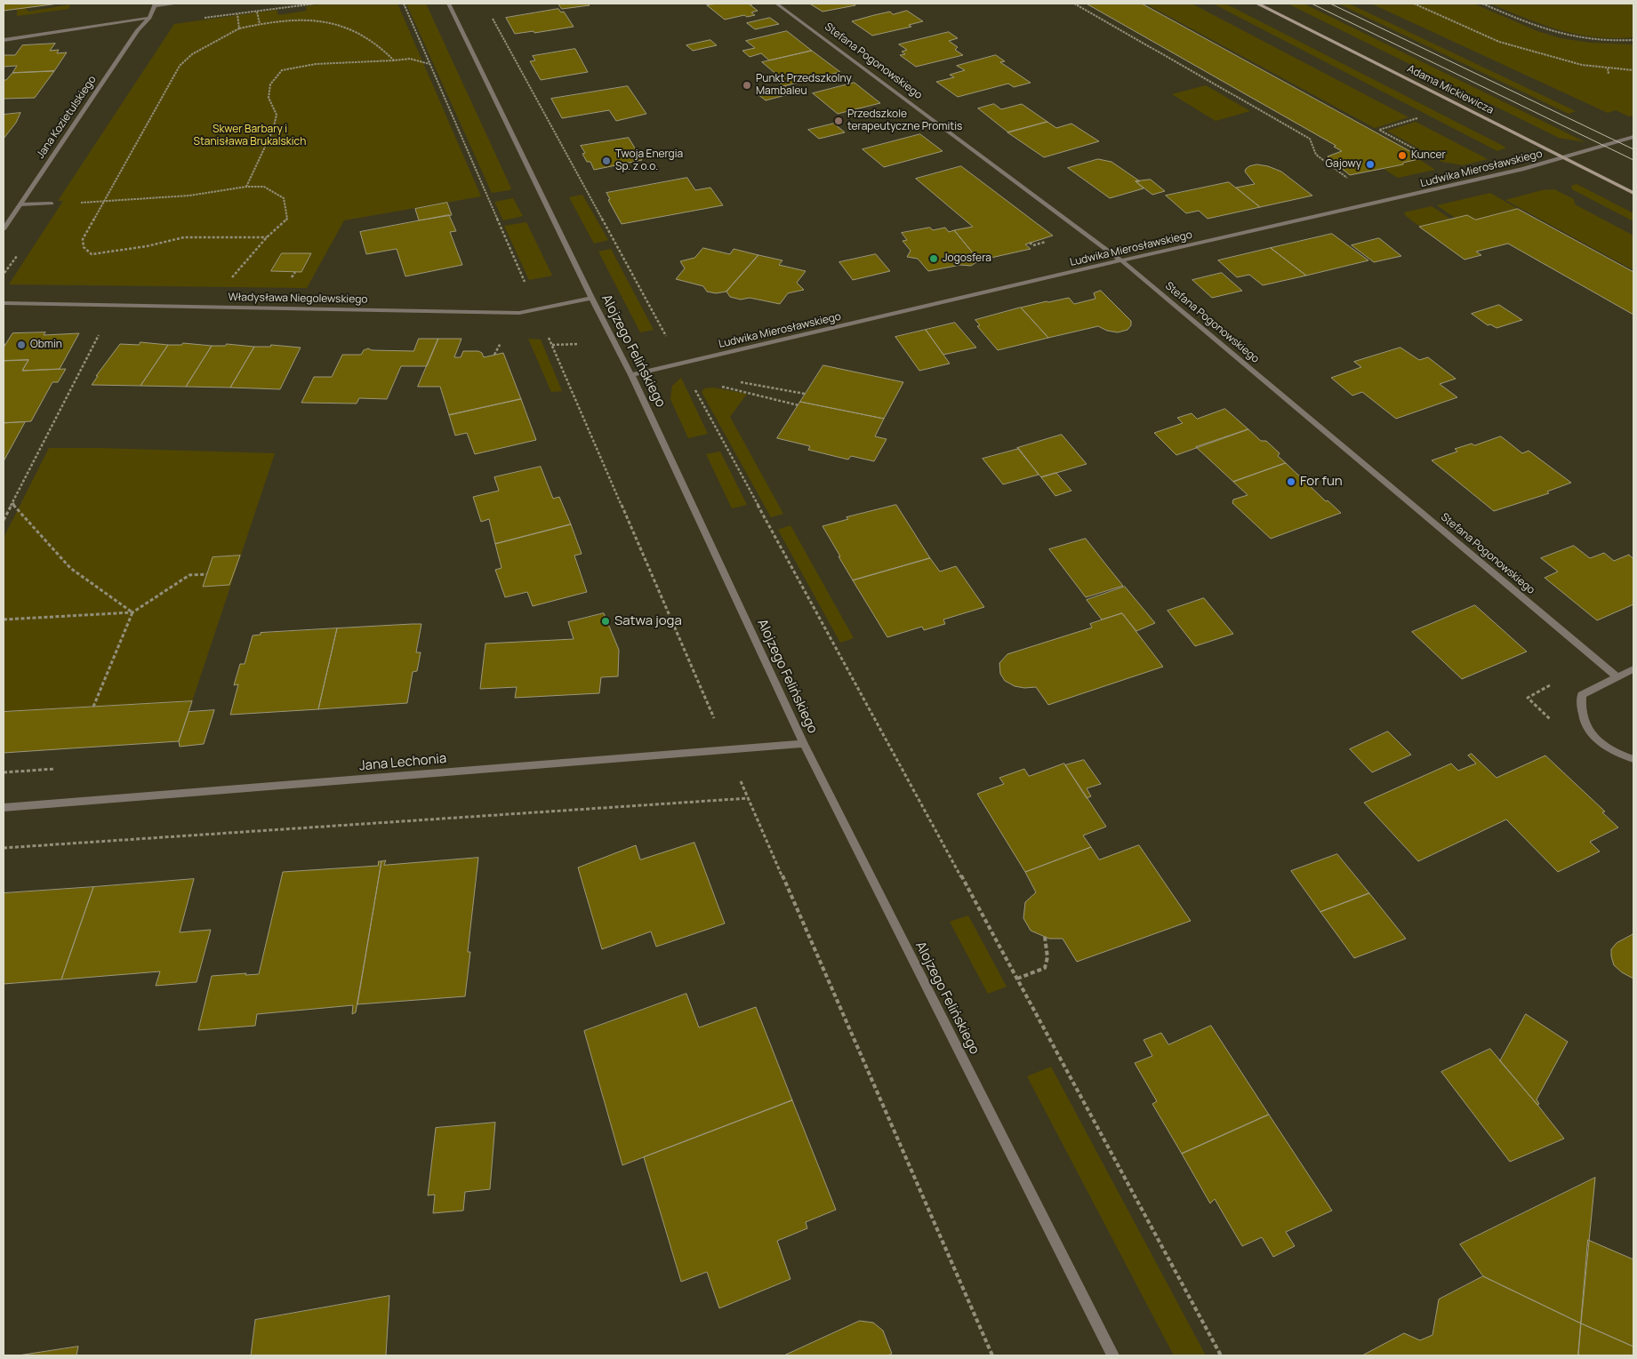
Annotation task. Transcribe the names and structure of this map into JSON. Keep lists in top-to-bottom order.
{
  "streets": {
    "main road": ["Adama Mickiewicza"],
    "street": [
      "Stefana Pogonowskiego",
      "Jana Kozietulskiego",
      "Ludwika Mierosławskiego",
      "Władysława Niegolewskiego",
      "Alojzego Felińskiego",
      "Jana Lechonia"
    ]
  },
  "crossings": [
    ["Stefana Pogonowskiego", "Ludwika Mierosławskiego"],
    ["Adama Mickiewicza", "Ludwika Mierosławskiego"],
    ["Ludwika Mierosławskiego", "Alojzego Felińskiego"],
    ["Władysława Niegolewskiego", "Alojzego Felińskiego"],
    ["Alojzego Felińskiego", "Jana Lechonia"]
  ],
  "parks": ["Skwer Barbary i Stanisława Brukalskich"],
  "places": [
    "Punkt Przedszkolny Mambaleu",
    "Przedszkole terapeutyczne Promitis",
    "Kuncer",
    "Twoja Energia Sp. z o.o.",
    "Gajowy",
    "Jogosfera",
    "Obmin",
    "For fun",
    "Satwa joga"
  ]
}
